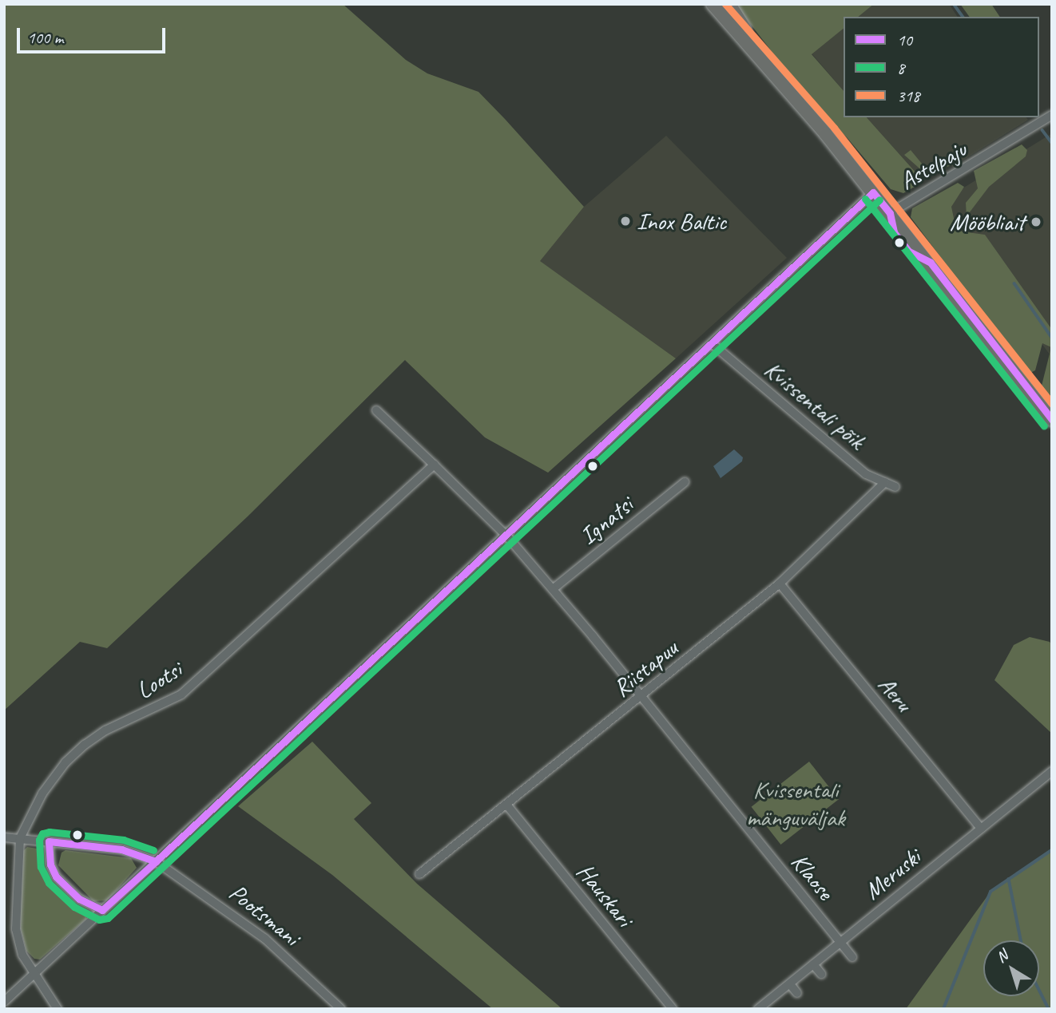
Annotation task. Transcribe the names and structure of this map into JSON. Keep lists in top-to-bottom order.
{
  "streets": {
    "street": [
      "Astelpaju",
      "Kvissentali põik",
      "Ignatsi",
      "Riistapuu",
      "Lootsi",
      "Aeru",
      "Meruski",
      "Klaose",
      "Hauskari",
      "Pootsmani"
    ]
  },
  "crossings": [
    ["Kvissentali põik", "Riistapuu"],
    ["Ignatsi", "Klaose"],
    ["Riistapuu", "Aeru"],
    ["Riistapuu", "Klaose"],
    ["Riistapuu", "Hauskari"],
    ["Lootsi", "Pootsmani"],
    ["Aeru", "Meruski"],
    ["Meruski", "Klaose"]
  ],
  "parks": ["Kvissentali mänguväljak"],
  "places": ["Inox Baltic", "Mööbliait"],
  "lines": ["transit line 318", "transit line 10", "transit line 8"],
  "legend": ["10", "8", "318"],
  "scale_bar": "100 m",
  "north": "top left"
}
